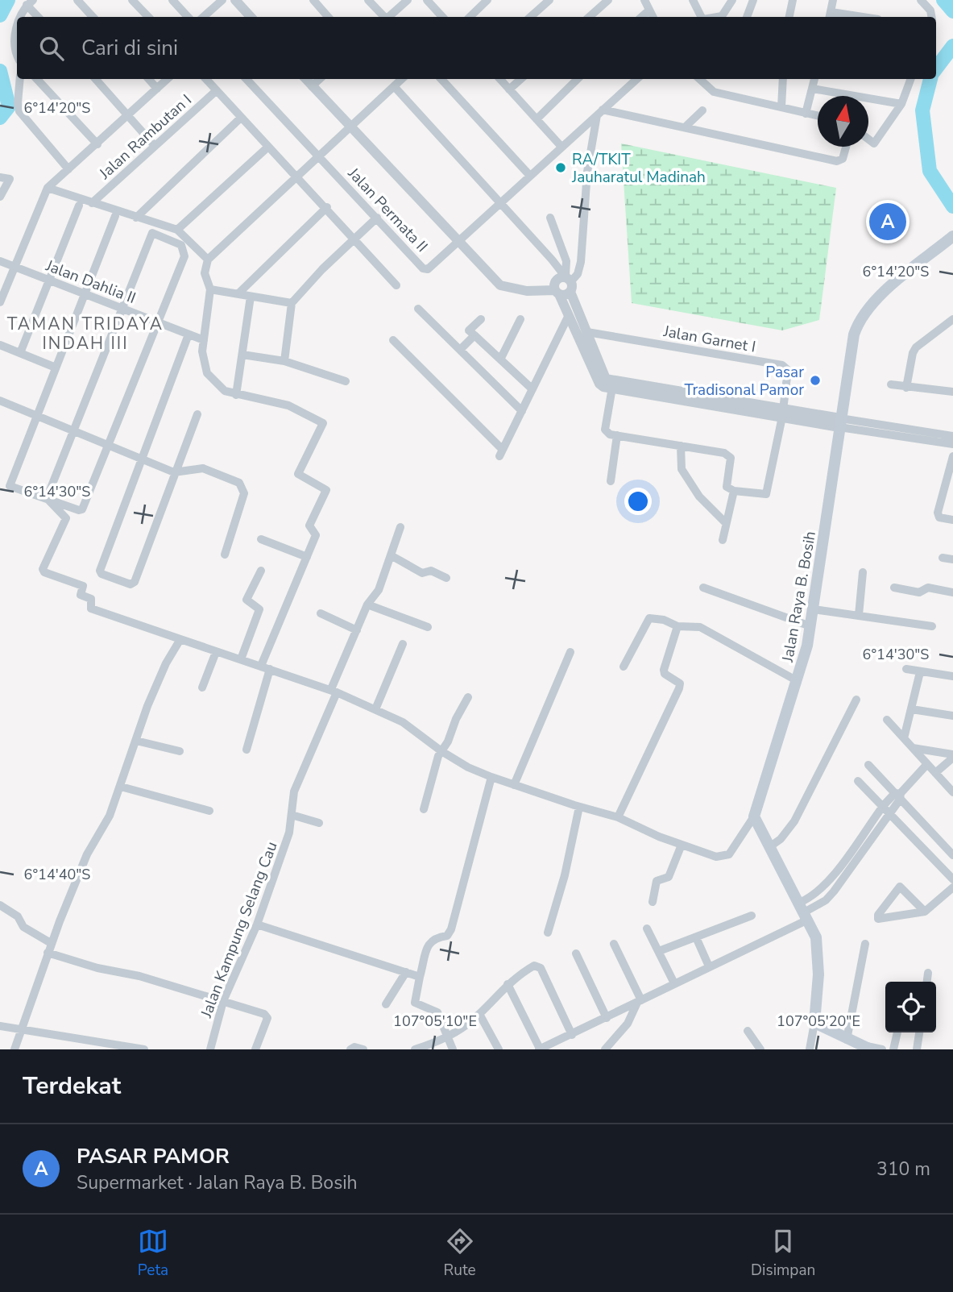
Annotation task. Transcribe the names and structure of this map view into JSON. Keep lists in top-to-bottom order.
{
  "streets": {
    "main road": ["Jalan Raya B. Bosih"],
    "street": [
      "Jalan Rambutan I",
      "Jalan Permata II",
      "Jalan Dahlia II",
      "Jalan Garnet I",
      "Jalan Kampung Selang Cau"
    ]
  },
  "districts": ["TAMAN TRIDAYA INDAH III"],
  "places": ["RA/TKIT Jauharatul Madinah", "Pasar Tradisonal Pamor"],
  "north": "top",
  "page": {
    "search": "Cari di sini",
    "pins": "A",
    "heading": "Terdekat",
    "list": [
      {
        "mark": "A",
        "name": "PASAR PAMOR",
        "note": "Supermarket · Jalan Raya B. Bosih",
        "value": "310 m"
      }
    ],
    "nav": ["Peta", "Rute", "Disimpan"]
  },
  "coordinates": [
    "6°14'20\"S",
    "6°14'30\"S",
    "6°14'40\"S",
    "107°05'10\"E",
    "107°05'20\"E"
  ]
}
